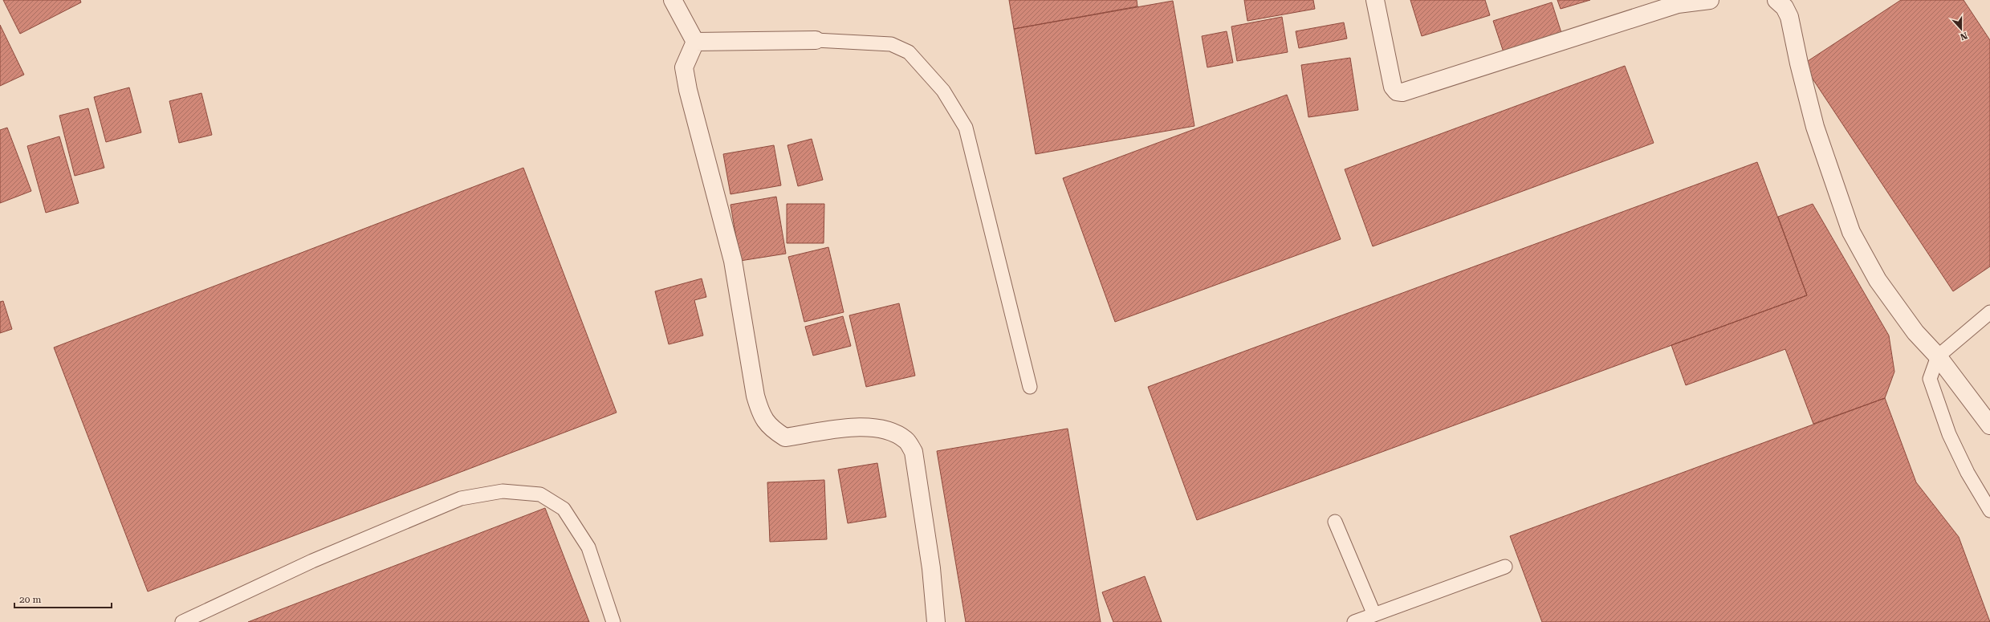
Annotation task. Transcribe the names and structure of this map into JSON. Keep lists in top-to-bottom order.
{
  "scale_bar": "20 m",
  "north": "bottom"
}
